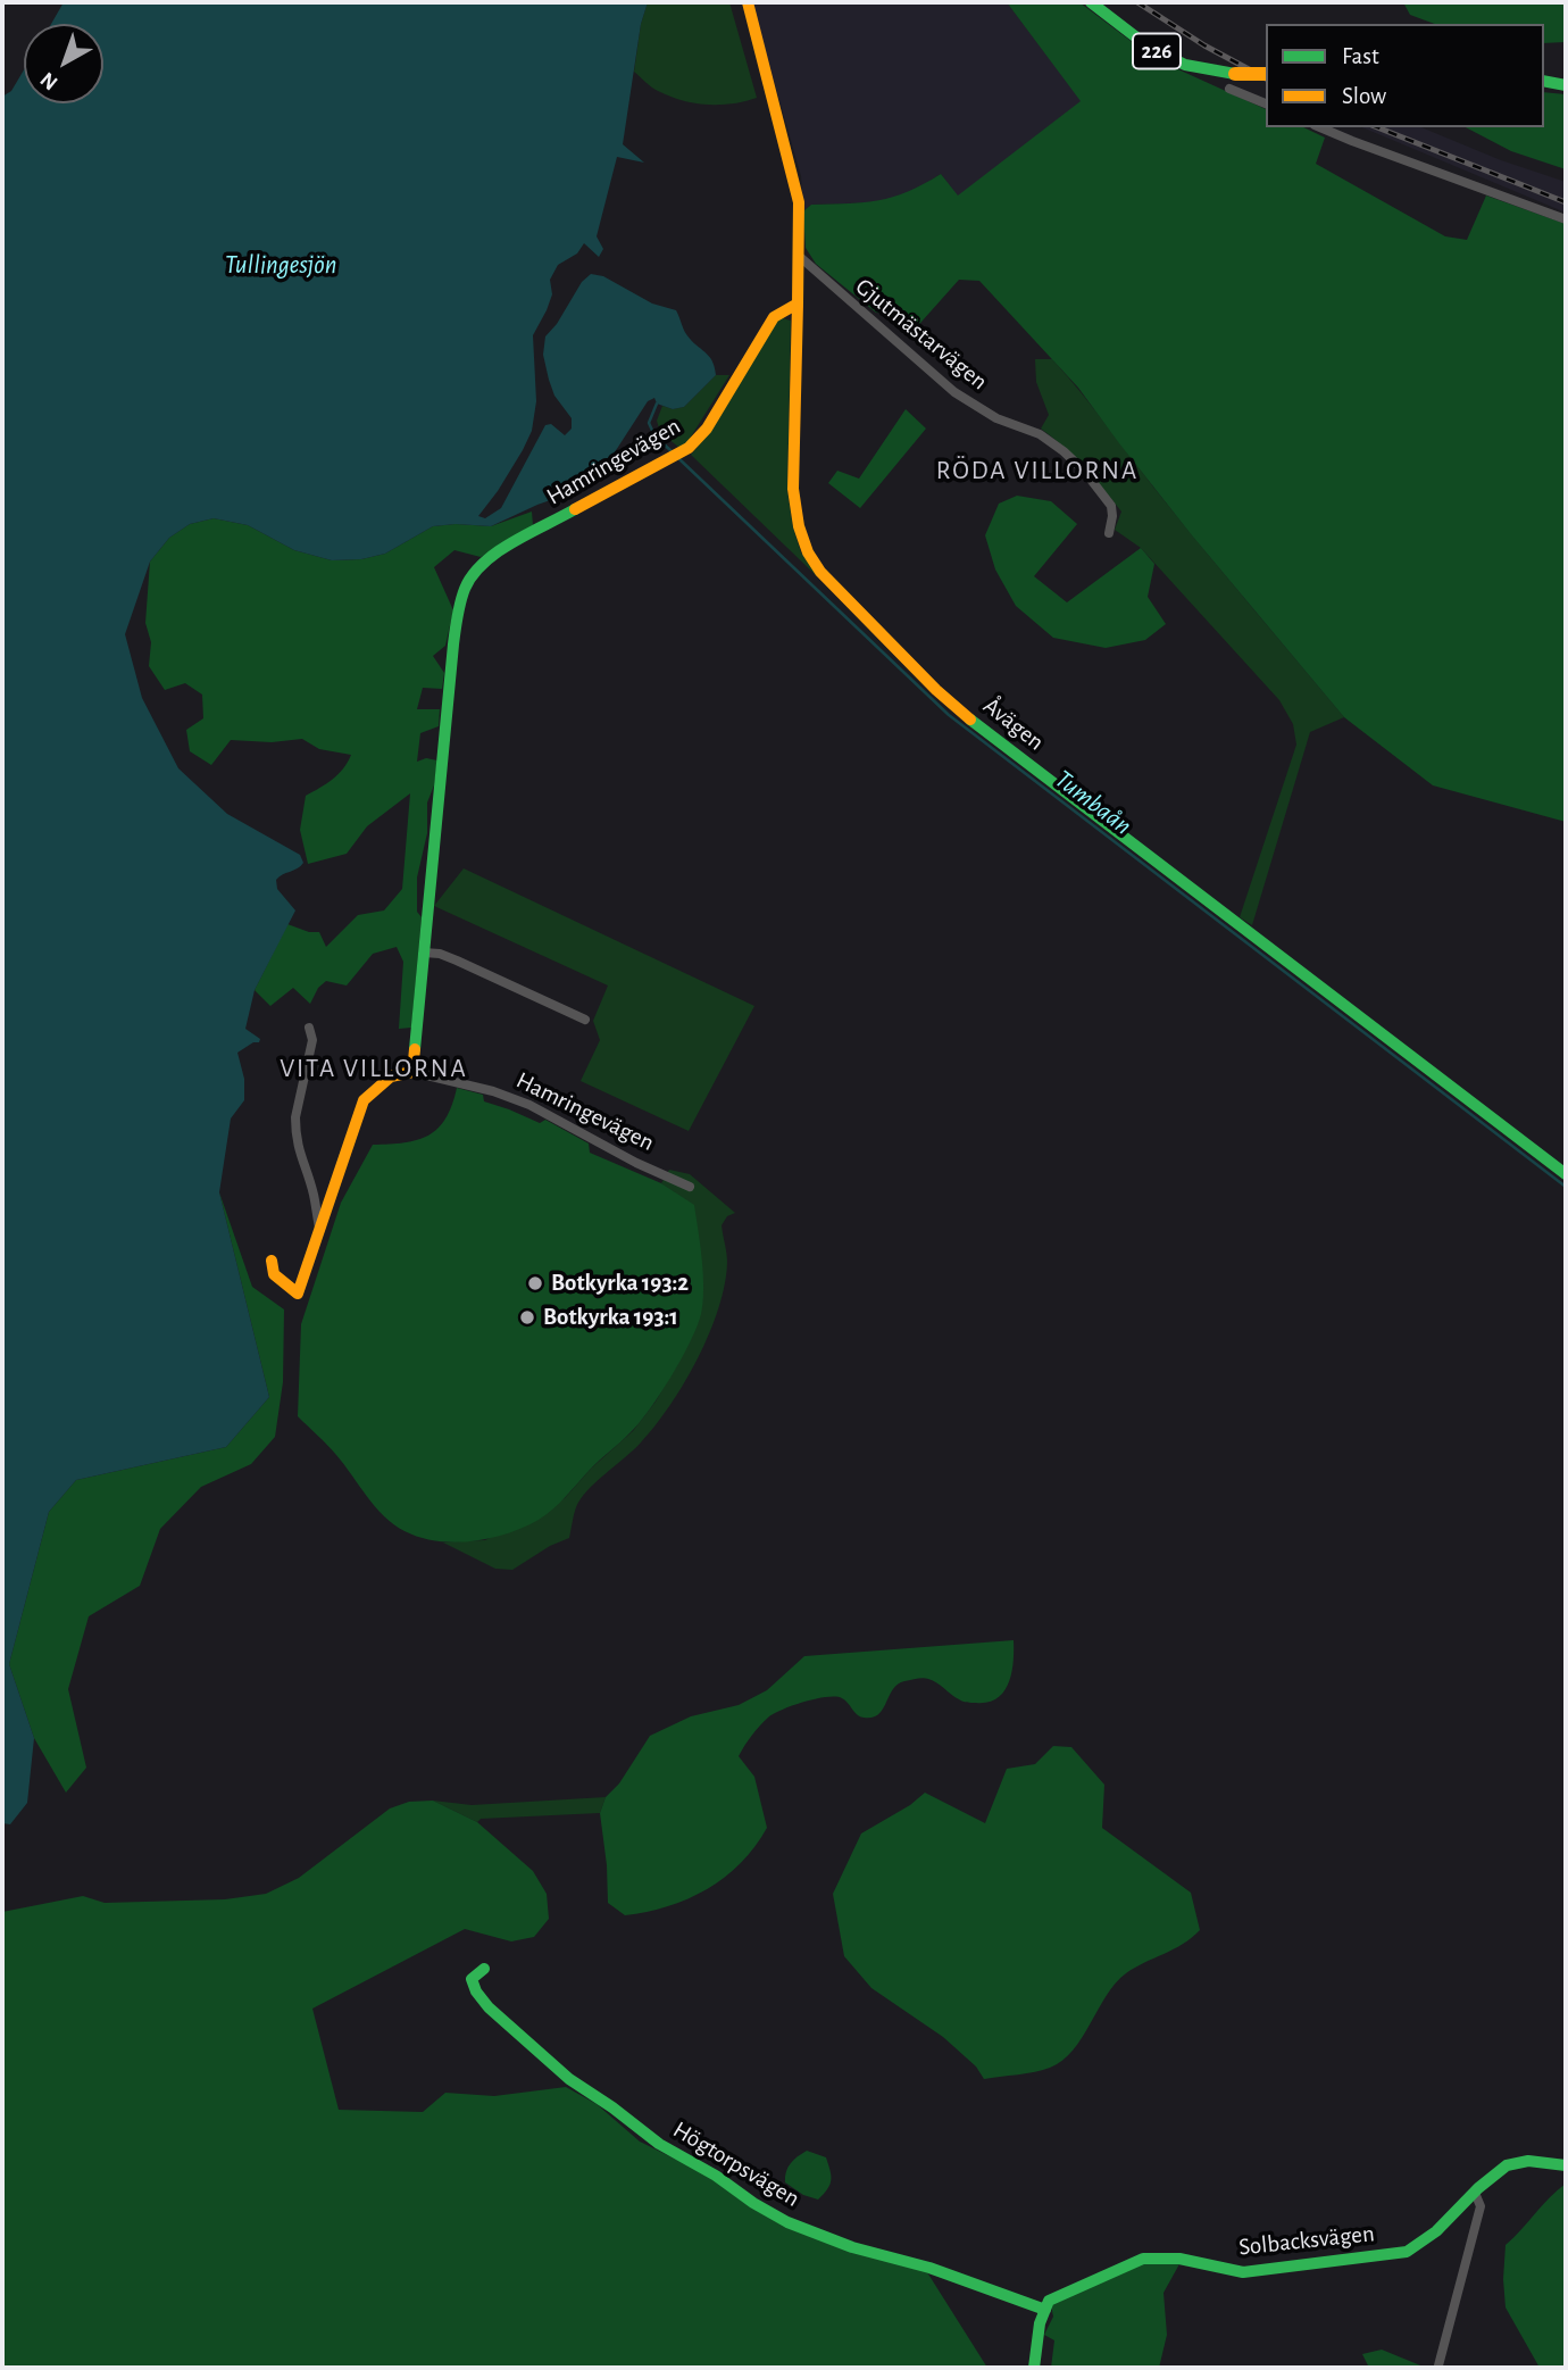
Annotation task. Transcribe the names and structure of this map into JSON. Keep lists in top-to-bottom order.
{
  "streets": {
    "street": [
      "226",
      "Gjutmästarvägen",
      "Hamringevägen",
      "Åvägen",
      "Högtorpsvägen",
      "Solbacksvägen"
    ]
  },
  "crossings": [
    ["Hamringevägen", "Åvägen"],
    ["Högtorpsvägen", "Solbacksvägen"]
  ],
  "districts": ["RÖDA VILLORNA", "VITA VILLORNA"],
  "water": ["Tullingesjön", "Tumbaån"],
  "places": ["Botkyrka 193:2", "Botkyrka 193:1"],
  "legend": ["Fast", "Slow"],
  "north": "bottom left"
}
